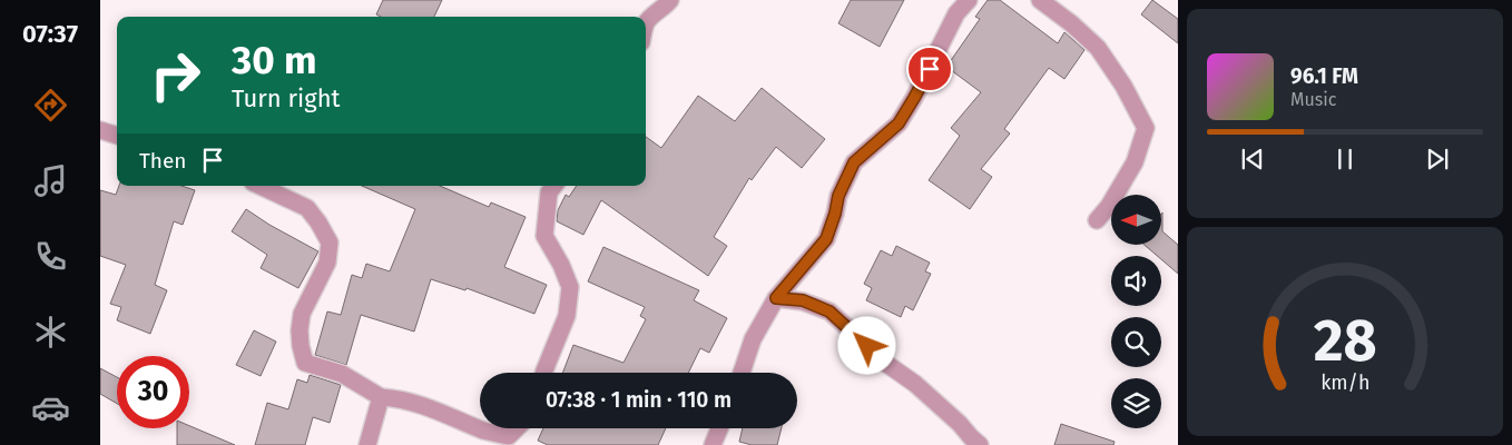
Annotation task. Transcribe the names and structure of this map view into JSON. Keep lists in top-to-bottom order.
{
  "north": "left",
  "page": {
    "tabs": "07:37",
    "turn": ["30 m", "Turn right"],
    "song": ["96.1 FM", "Music"],
    "then": "Then",
    "limit": "30",
    "trip": "07:38 · 1 min · 110 m",
    "gauge": ["28", "km/h"]
  }
}
